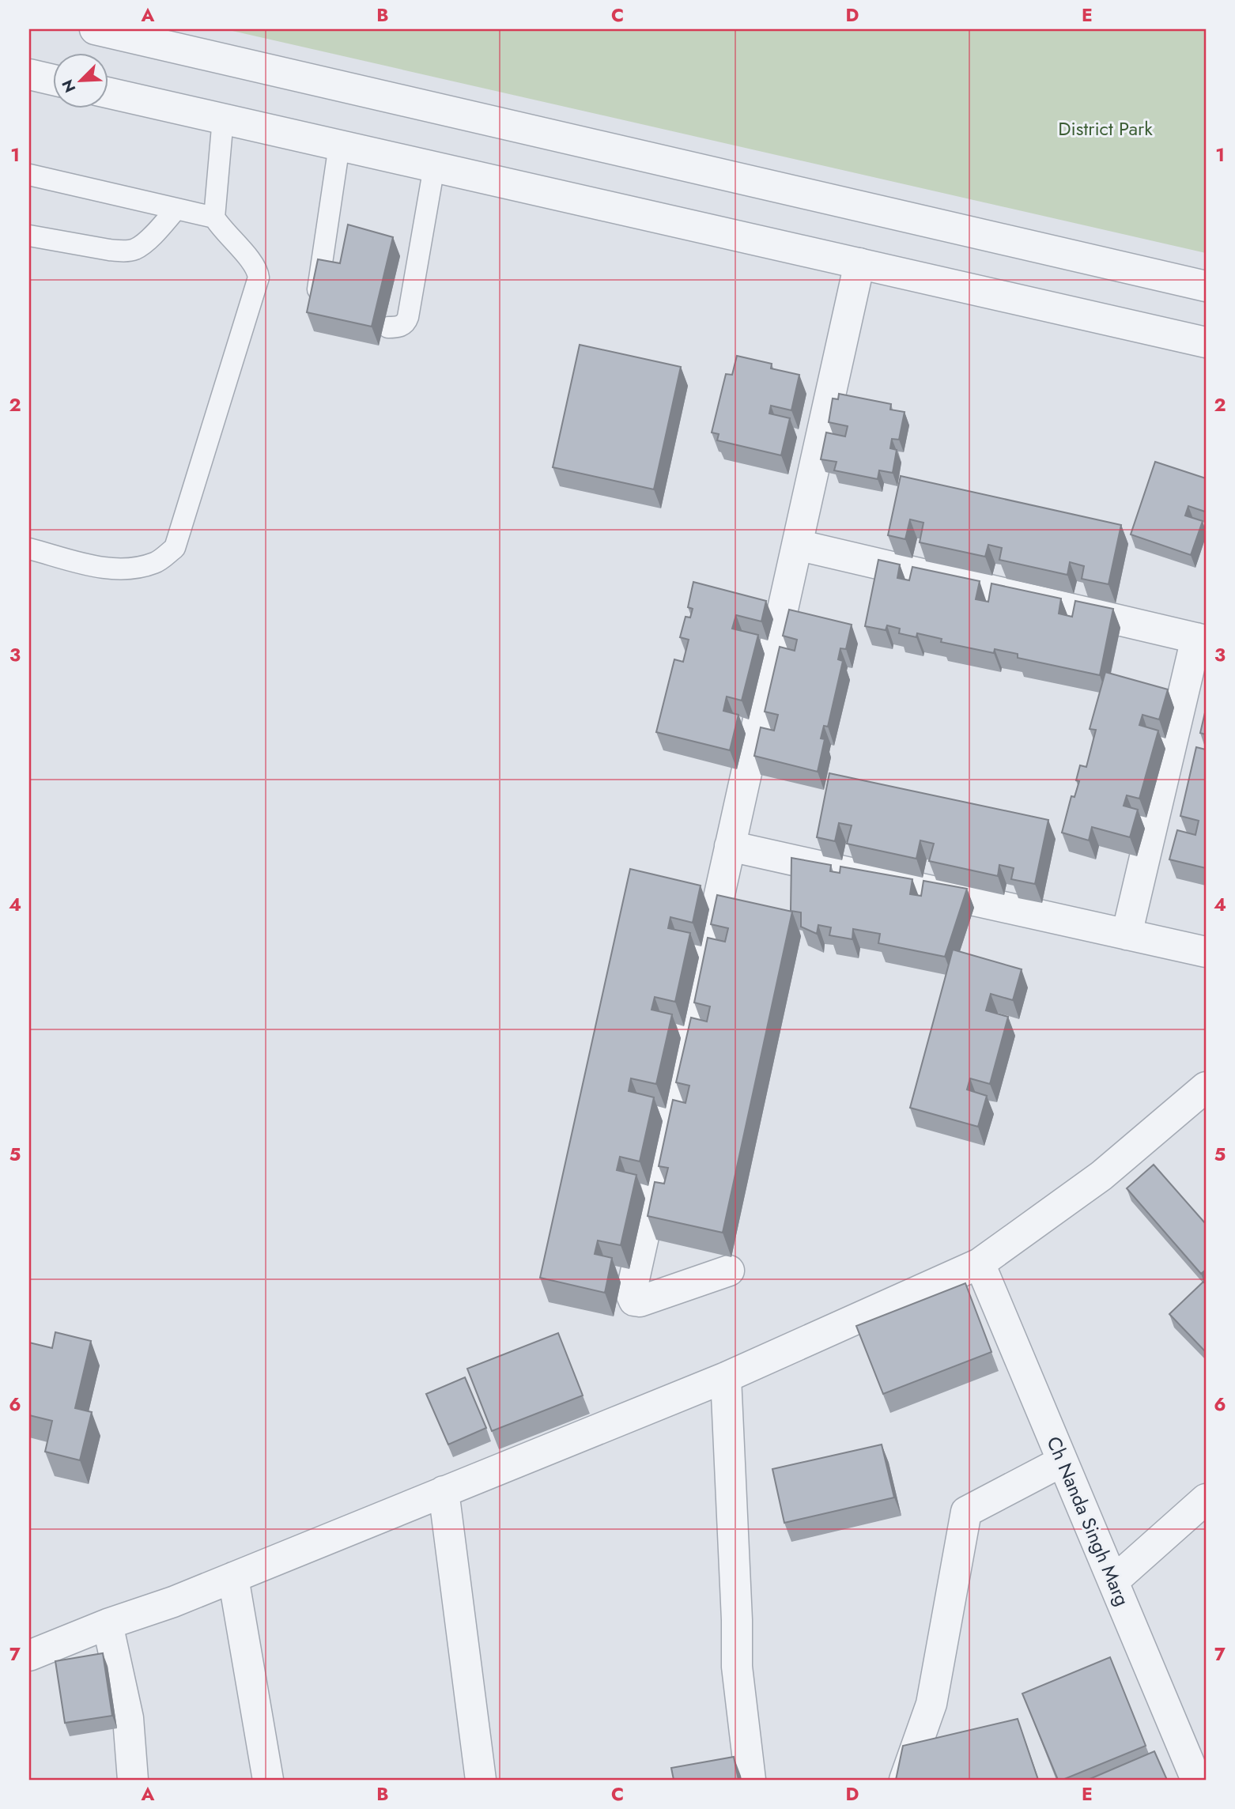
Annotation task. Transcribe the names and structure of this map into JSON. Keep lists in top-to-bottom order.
{
  "streets": {
    "street": ["Ch Nanda Singh Marg"]
  },
  "parks": ["District Park"],
  "north": "bottom left",
  "grid": {
    "columns": [
      "A",
      "B",
      "C",
      "D",
      "E"
    ],
    "rows": [
      "1",
      "2",
      "3",
      "4",
      "5",
      "6",
      "7"
    ]
  }
}
